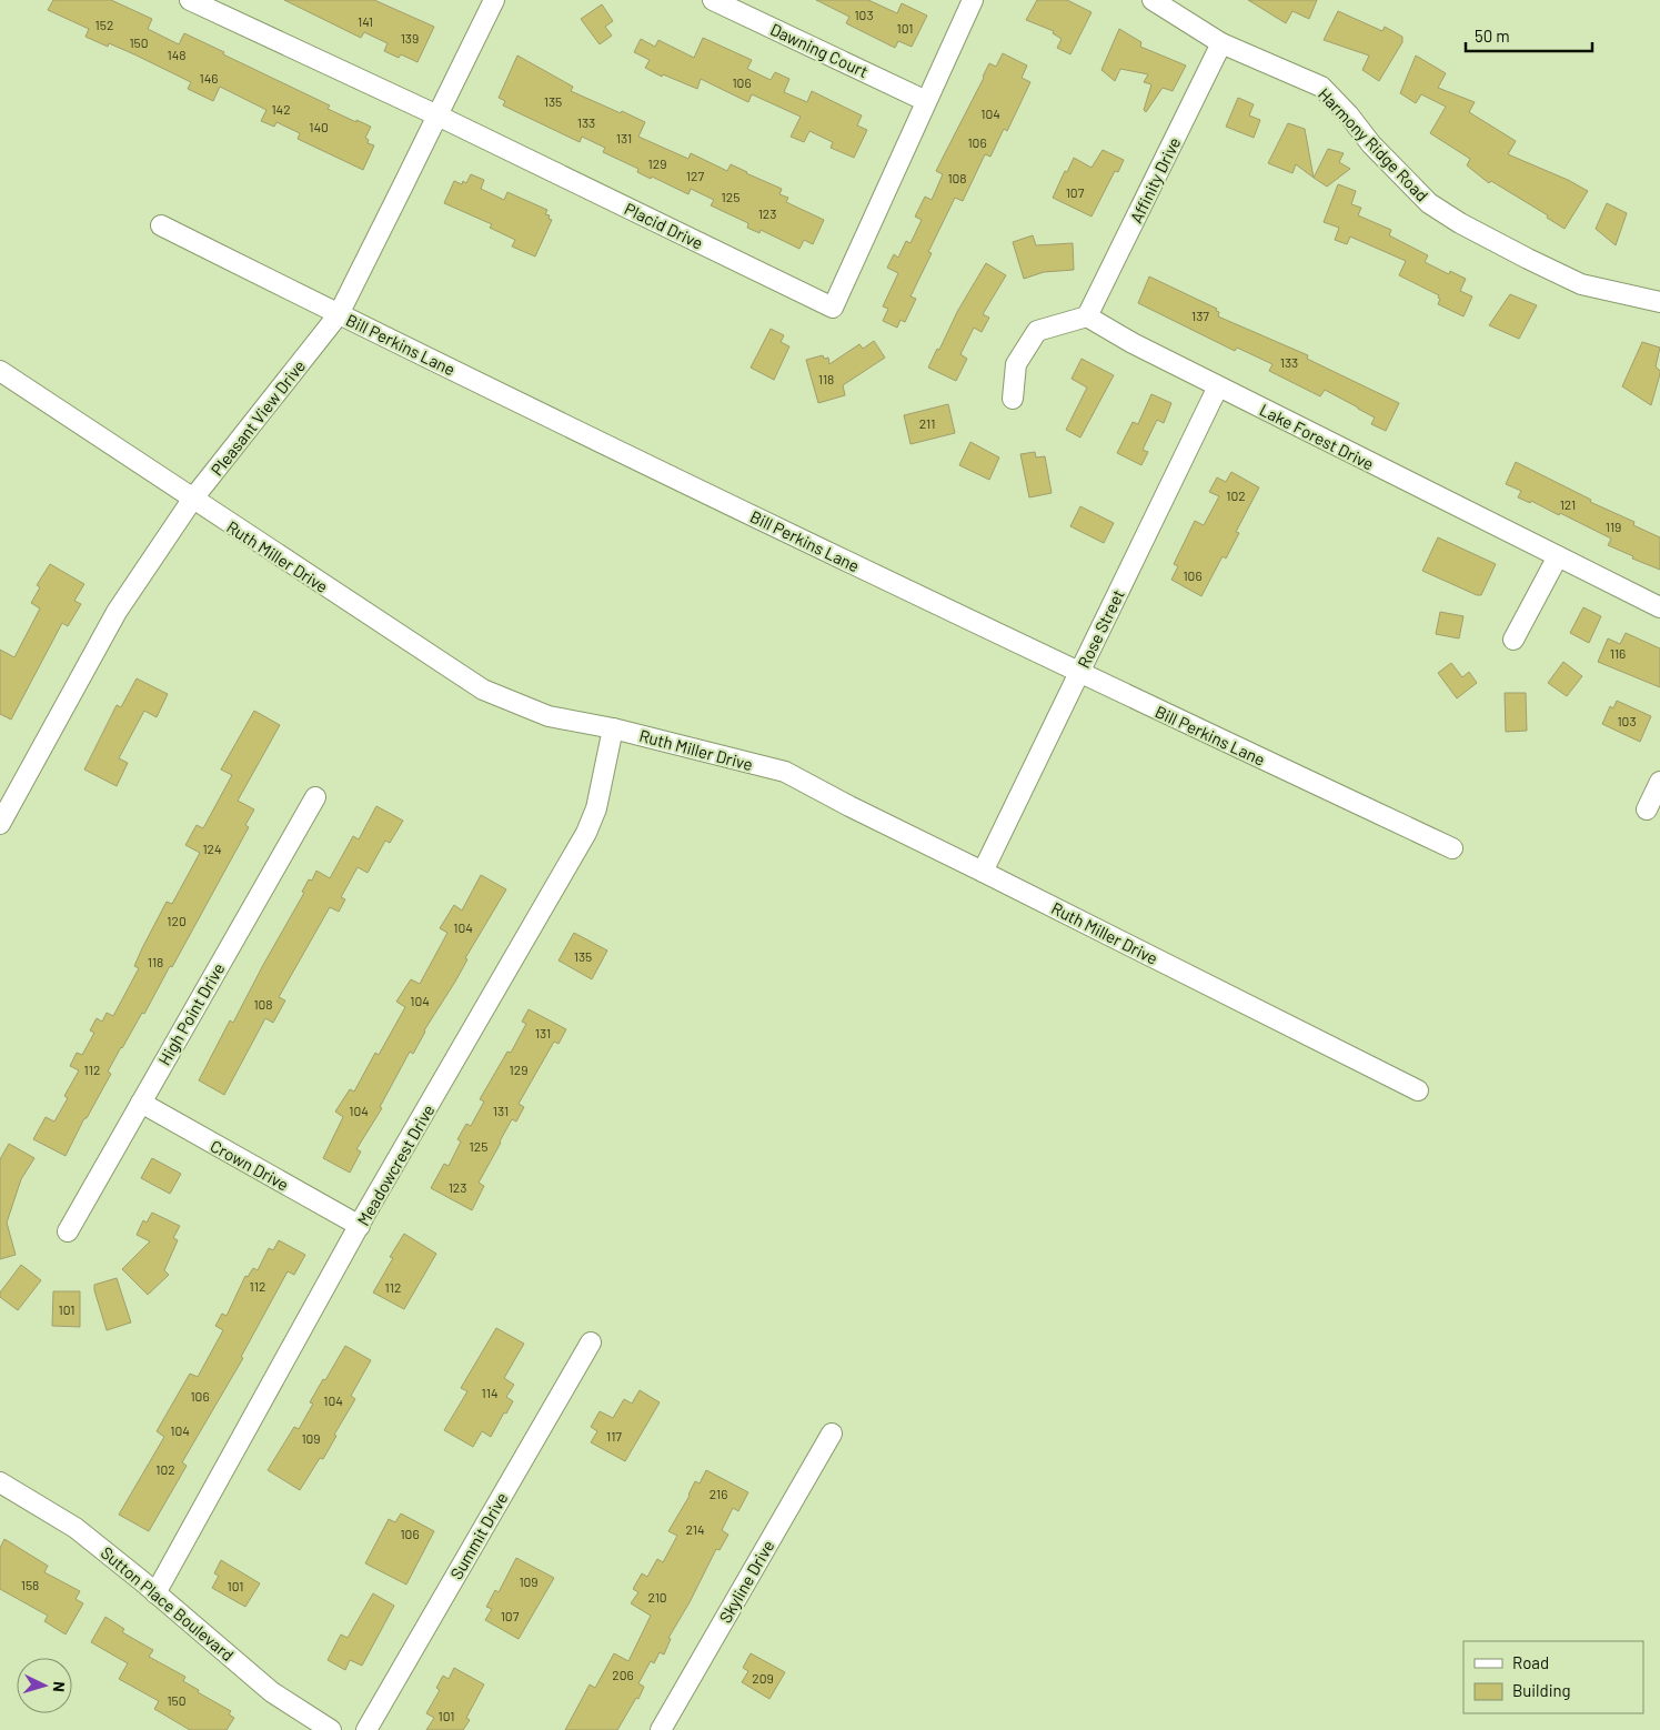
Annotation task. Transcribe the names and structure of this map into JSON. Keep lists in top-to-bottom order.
{
  "streets": {
    "street": [
      "Dawning Court",
      "Harmony Ridge Road",
      "Affinity Drive",
      "Placid Drive",
      "Bill Perkins Lane",
      "Pleasant View Drive",
      "Lake Forest Drive",
      "Ruth Miller Drive",
      "Rose Street",
      "High Point Drive",
      "Crown Drive",
      "Meadowcrest Drive",
      "Summit Drive",
      "Skyline Drive",
      "Sutton Place Boulevard"
    ]
  },
  "crossings": [
    ["Dawning Court", "Placid Drive"],
    ["Harmony Ridge Road", "Affinity Drive"],
    ["Affinity Drive", "Lake Forest Drive"],
    ["Placid Drive", "Pleasant View Drive"],
    ["Bill Perkins Lane", "Pleasant View Drive"],
    ["Bill Perkins Lane", "Rose Street"],
    ["Pleasant View Drive", "Ruth Miller Drive"],
    ["Lake Forest Drive", "Rose Street"],
    ["Ruth Miller Drive", "Rose Street"],
    ["Ruth Miller Drive", "Meadowcrest Drive"],
    ["High Point Drive", "Crown Drive"],
    ["Crown Drive", "Meadowcrest Drive"],
    ["Meadowcrest Drive", "Sutton Place Boulevard"]
  ],
  "house_numbers": [
    "103",
    "141",
    "152",
    "101",
    "139",
    "150",
    "148",
    "146",
    "106",
    "135",
    "142",
    "104",
    "133",
    "140",
    "131",
    "106",
    "129",
    "127",
    "108",
    "107",
    "125",
    "123",
    "137",
    "133",
    "118",
    "211",
    "102",
    "121",
    "119",
    "106",
    "116",
    "103",
    "124",
    "120",
    "104",
    "135",
    "118",
    "104",
    "108",
    "131",
    "112",
    "129",
    "104",
    "131",
    "125",
    "123",
    "112",
    "112",
    "101",
    "114",
    "106",
    "104",
    "104",
    "117",
    "109",
    "102",
    "216",
    "214",
    "106",
    "109",
    "158",
    "101",
    "210",
    "107",
    "206",
    "209",
    "150",
    "101"
  ],
  "legend": ["Road", "Building"],
  "scale_bar": "50 m",
  "north": "right"
}
